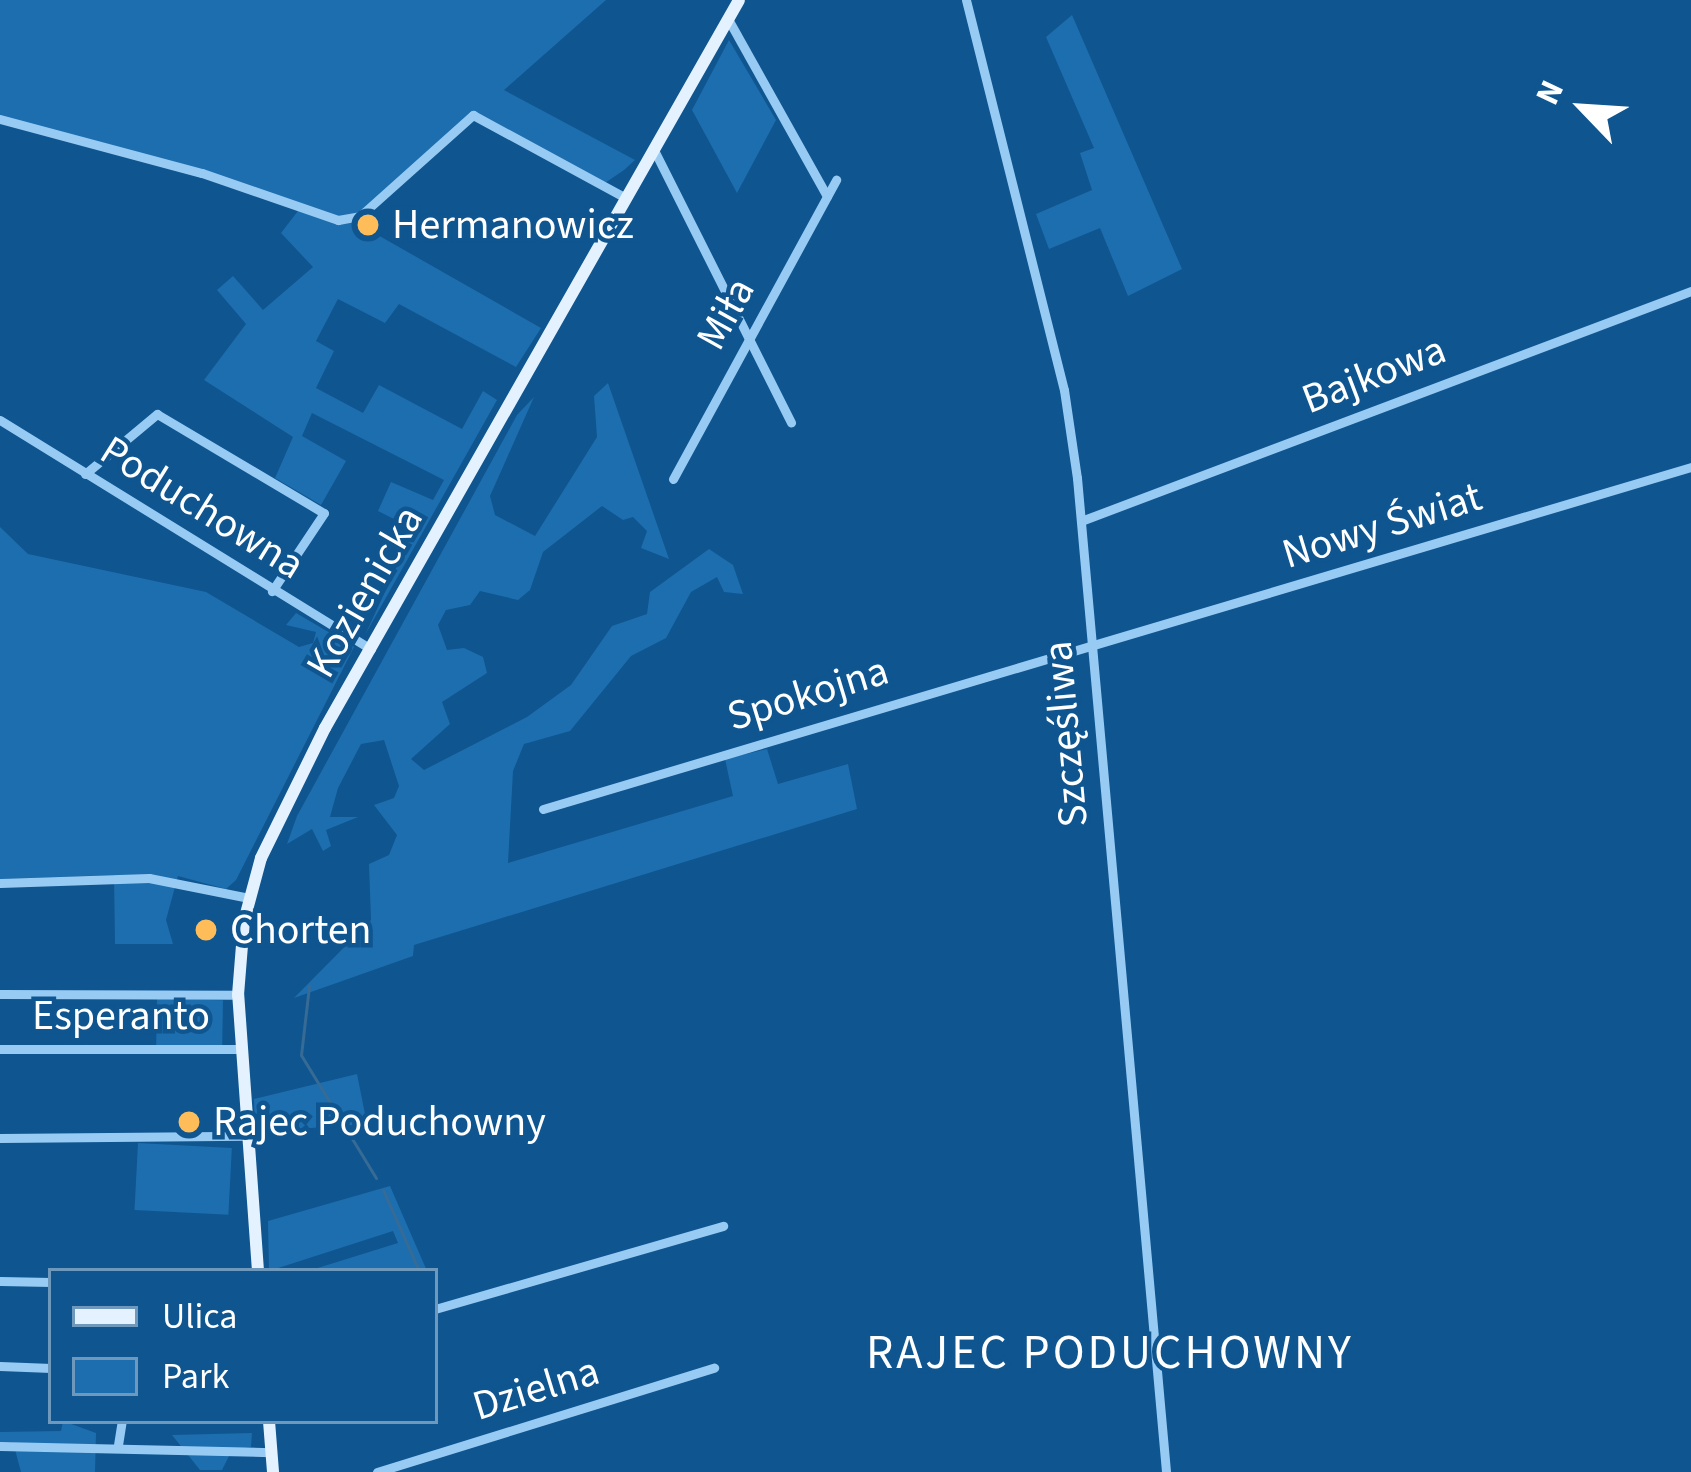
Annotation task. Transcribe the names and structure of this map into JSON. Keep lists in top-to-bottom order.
{
  "streets": {
    "main road": ["Kozienicka"],
    "street": [
      "Miła",
      "Bajkowa",
      "Poduchowna",
      "Nowy Świat",
      "Spokojna",
      "Szczęśliwa",
      "Esperanto",
      "Dzielna"
    ]
  },
  "crossings": [
    ["Bajkowa", "Szczęśliwa"],
    ["Poduchowna", "Kozienicka"],
    ["Nowy Świat", "Spokojna"],
    ["Nowy Świat", "Szczęśliwa"],
    ["Kozienicka", "Esperanto"],
    ["Spokojna", "Szczęśliwa"]
  ],
  "districts": ["RAJEC PODUCHOWNY"],
  "places": ["Hermanowicz", "Chorten", "Rajec Poduchowny"],
  "legend": ["Ulica", "Park"],
  "north": "top left"
}
